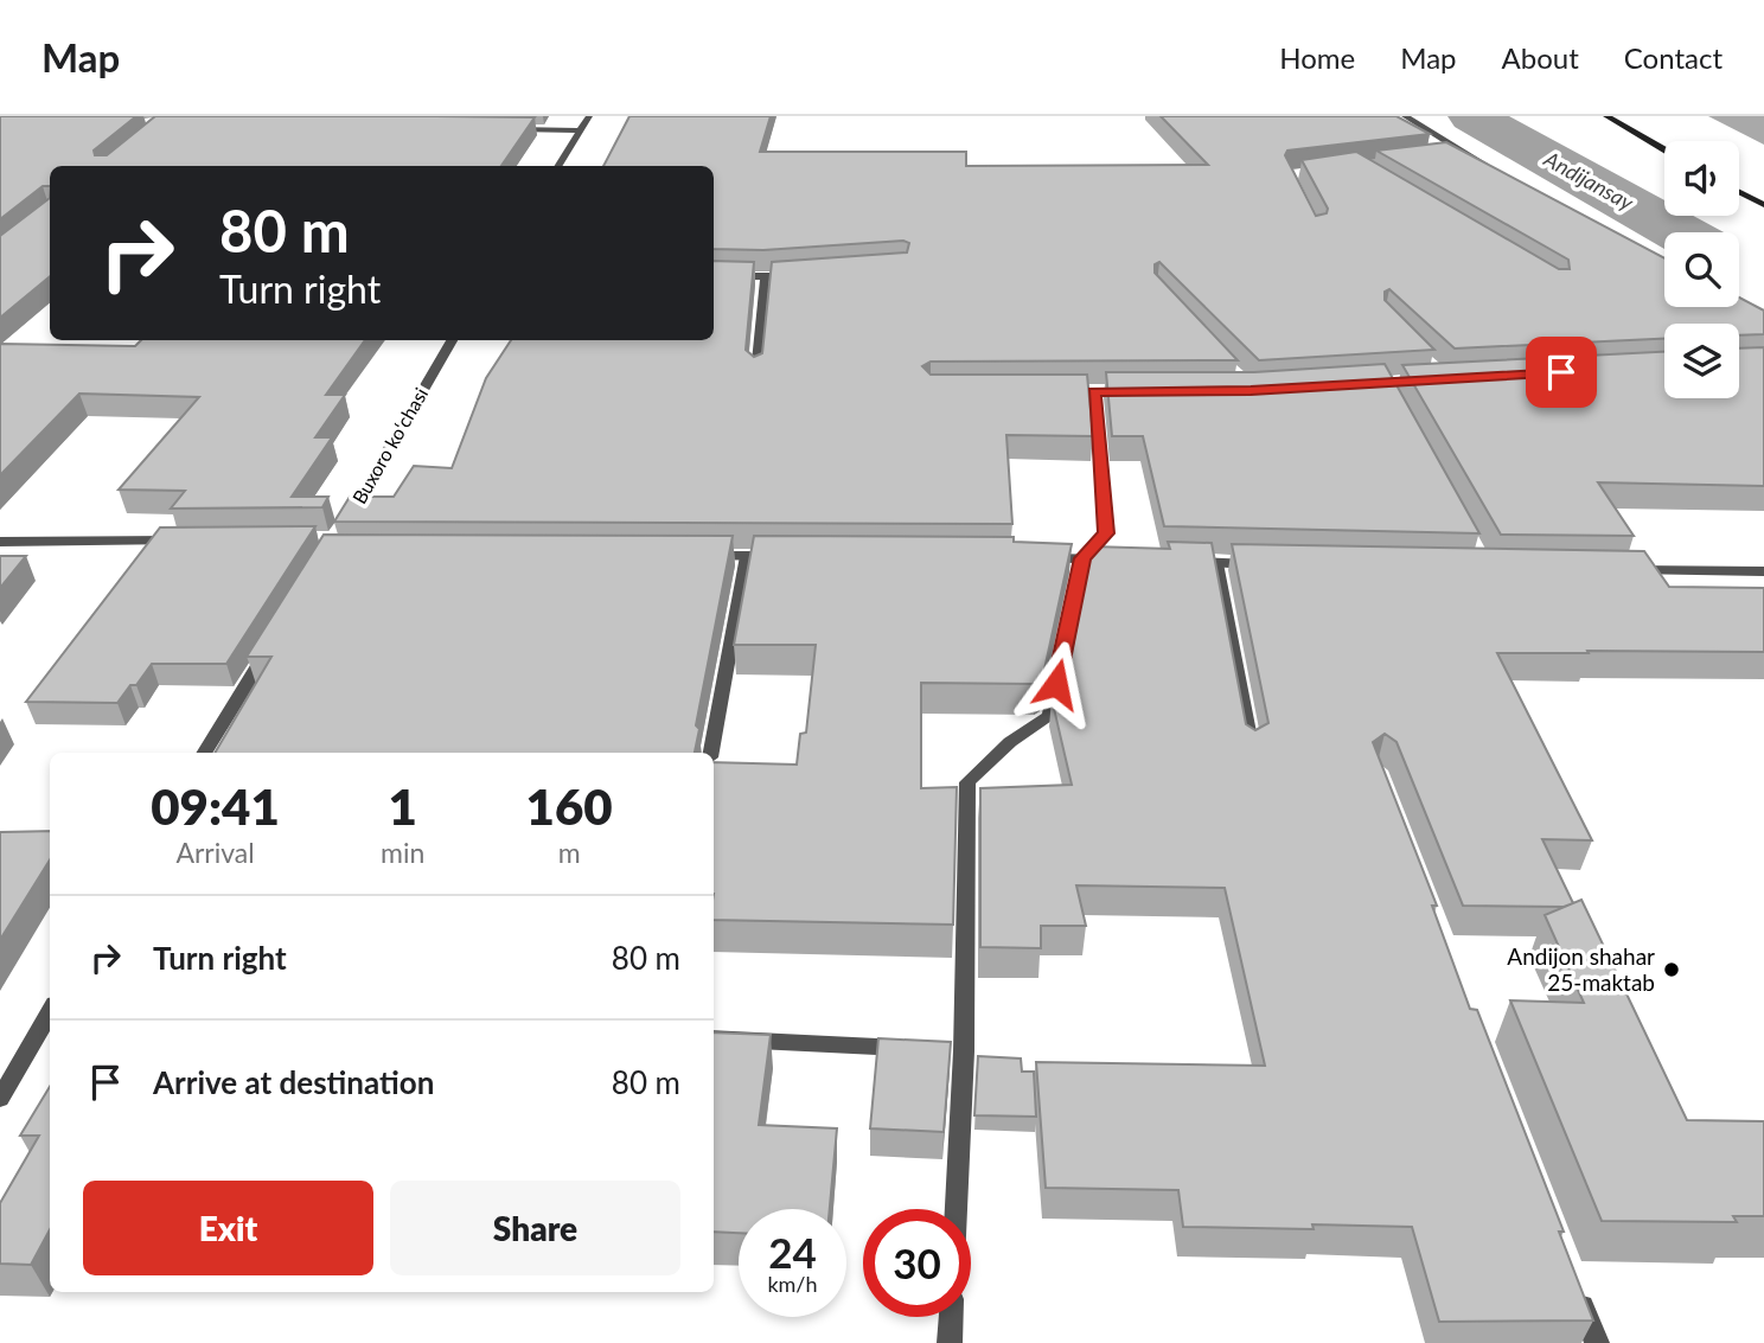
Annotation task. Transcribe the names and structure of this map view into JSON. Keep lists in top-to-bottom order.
{
  "streets": {
    "street": ["Buxoro koʻchasi"]
  },
  "water": ["Andijansay"],
  "places": ["Andijon shahar 25-maktab"],
  "page": {
    "header": "Map",
    "nav": [
      "Home",
      "Map",
      "About",
      "Contact"
    ],
    "turn": ["80 m", "Turn right"],
    "eta": [
      "09:41",
      "Arrival",
      "1",
      "min",
      "160",
      "m"
    ],
    "list": [
      {
        "name": "Turn right",
        "value": "80 m"
      },
      {
        "name": "Arrive at destination",
        "value": "80 m"
      }
    ],
    "buttons": ["Exit", "Share"],
    "speed": "24 km/h",
    "limit": "30"
  }
}
